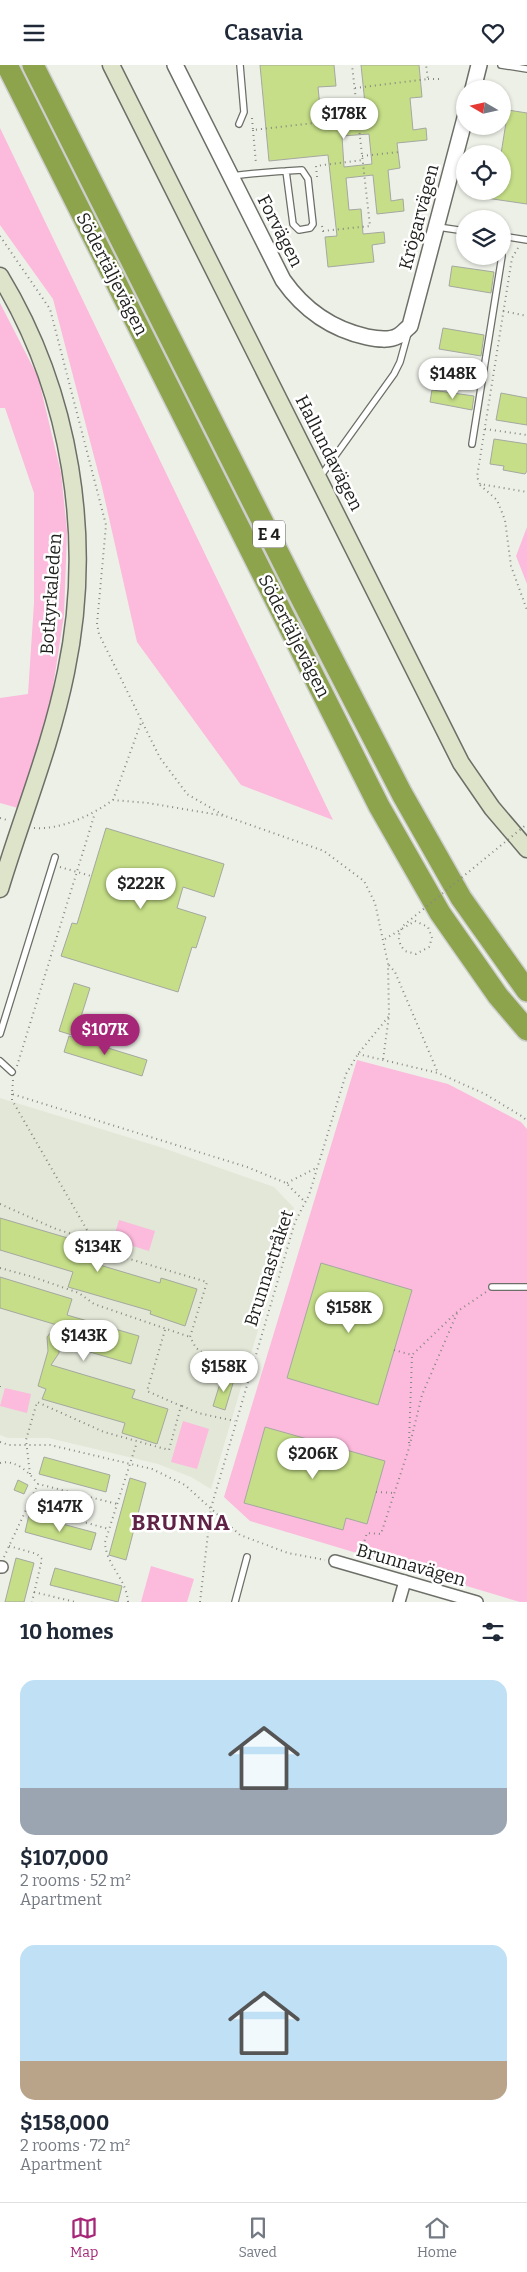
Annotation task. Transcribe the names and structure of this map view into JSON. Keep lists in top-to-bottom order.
{
  "streets": {
    "highway": ["Södertäljevägen", "E 4"],
    "main road": ["Hallundavägen", "Botkyrkaleden"],
    "street": ["Krögarvägen", "Forvägen", "Brunnavägen"],
    "path": ["Brunnastråket"]
  },
  "crossings": [
    ["Krögarvägen", "Forvägen"]
  ],
  "districts": ["BRUNNA"],
  "north": "left",
  "page": {
    "header": "Casavia",
    "price": [
      "$178K",
      "$148K",
      "$222K",
      "$107K",
      "$134K",
      "$158K",
      "$143K",
      "$158K",
      "$206K",
      "$147K"
    ],
    "heading": "10 homes",
    "list": [
      {
        "name": "$107,000",
        "note": "2 rooms · 52 m² · Apartment"
      },
      {
        "name": "$158,000",
        "note": "2 rooms · 72 m² · Apartment"
      }
    ],
    "tabs": ["Map", "Saved", "Home"]
  }
}
